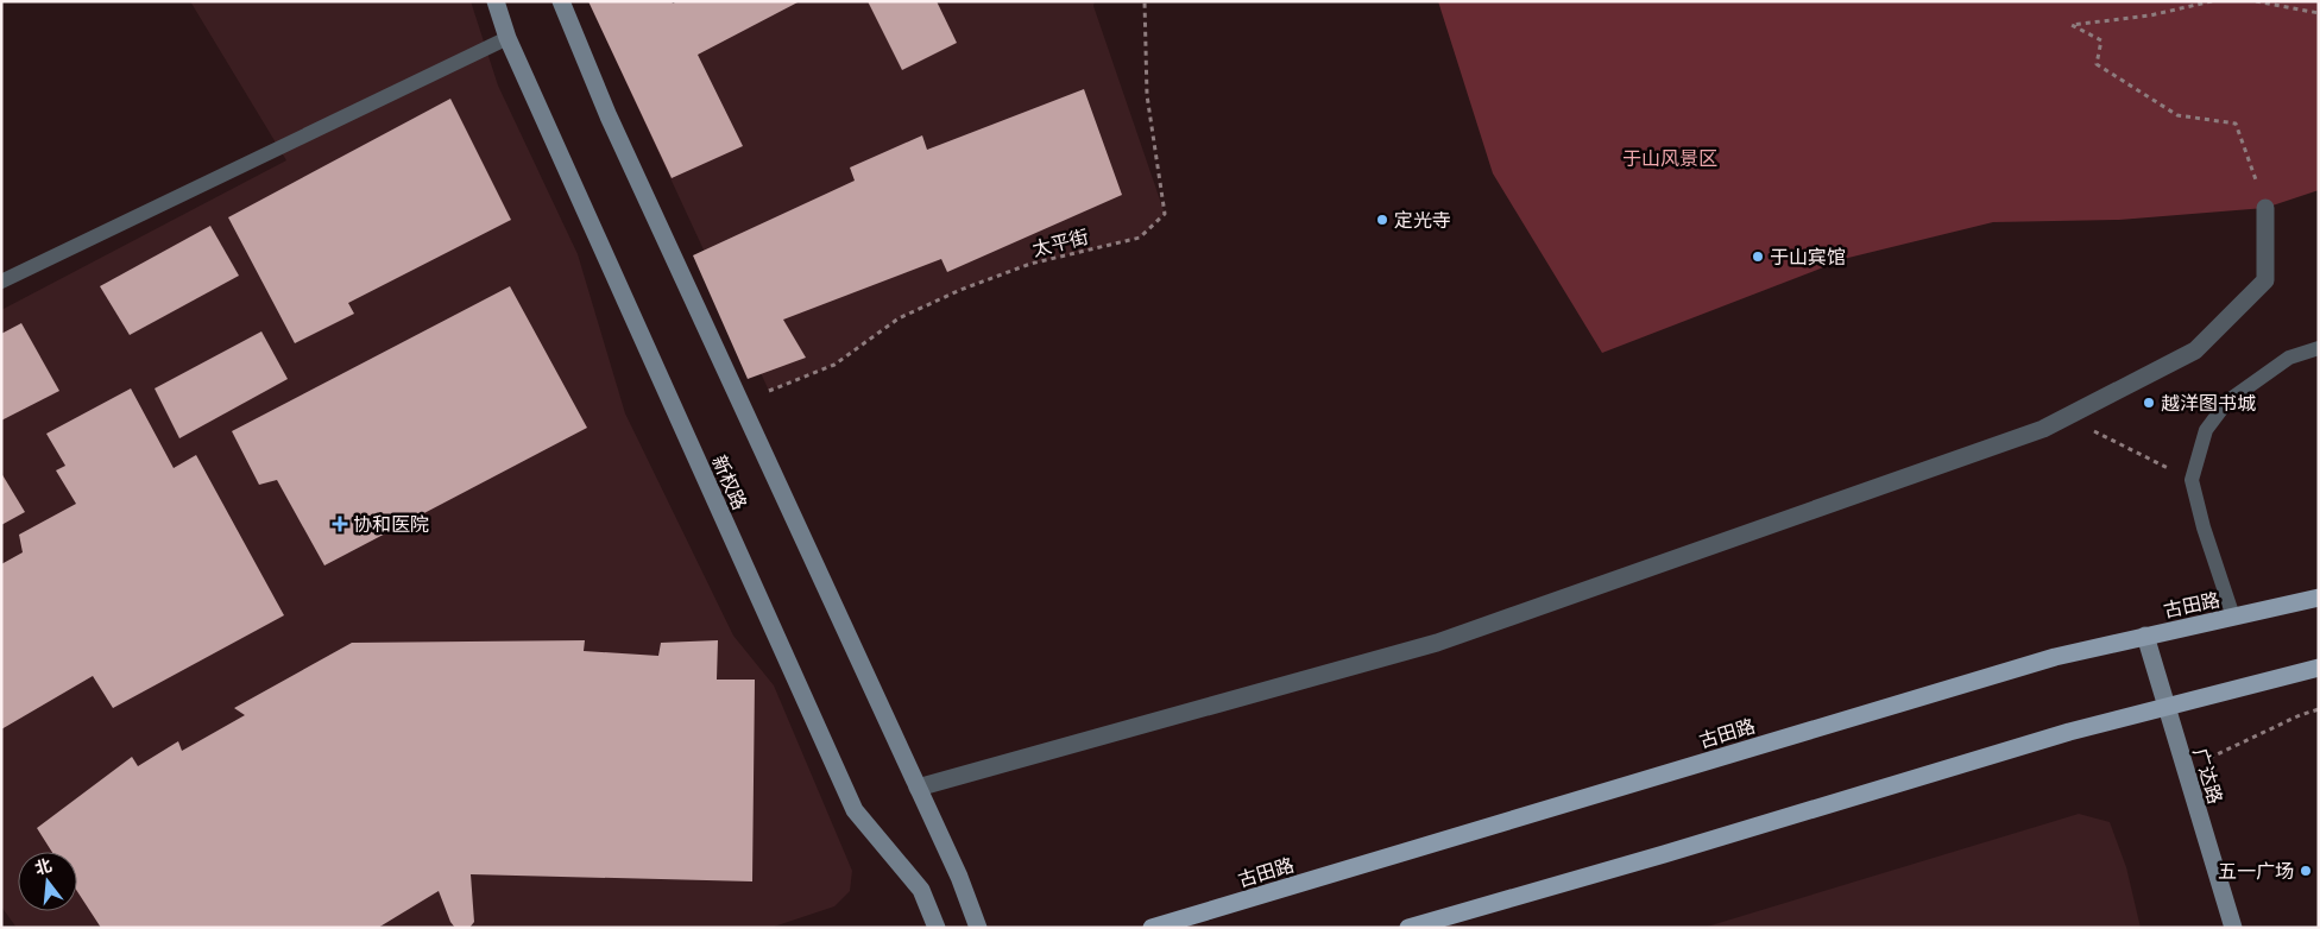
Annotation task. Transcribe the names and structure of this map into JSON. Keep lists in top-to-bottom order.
{
  "streets": {
    "main road": ["古田路"],
    "street": ["新权路", "广达路"],
    "path": ["太平街"]
  },
  "crossings": [
    ["古田路", "广达路"]
  ],
  "parks": ["于山风景区"],
  "places": {
    "other": [
      "定光寺",
      "于山宾馆",
      "越洋图书城",
      "五一广场"
    ],
    "health": ["协和医院"]
  },
  "north": "top"
}
